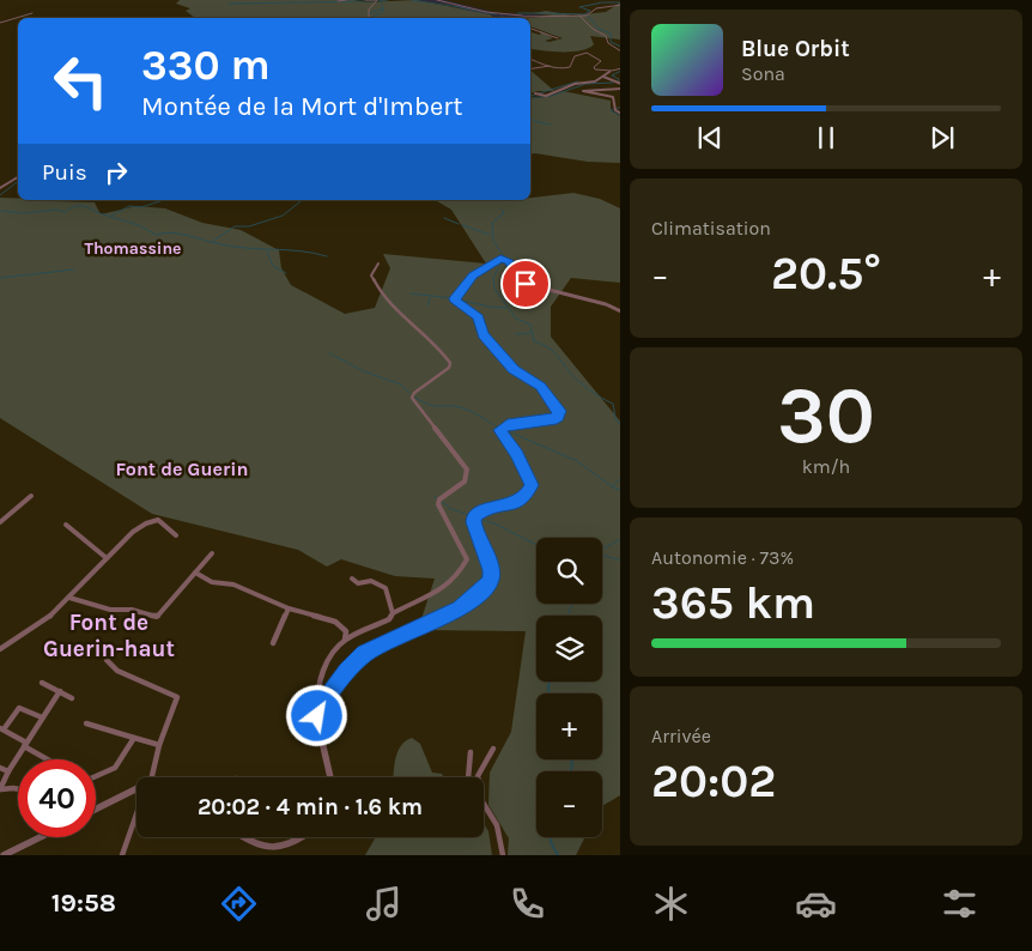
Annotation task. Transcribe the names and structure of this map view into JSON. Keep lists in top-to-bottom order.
{
  "districts": ["Thomassine", "Font de Guerin", "Font de Guerin-haut"],
  "page": {
    "turn": ["330 m", "Montée de la Mort d'Imbert"],
    "song": ["Blue Orbit", "Sona"],
    "then": "Puis",
    "tile": [
      "Climatisation",
      ["30", "km/h"],
      ["Autonomie · 73%", "365 km"],
      ["Arrivée", "20:02"]
    ],
    "heat": ["−", "20.5°", "+"],
    "map_buttons": ["+", "−"],
    "limit": "40",
    "trip": "20:02 · 4 min · 1.6 km",
    "tabs": "19:58"
  }
}
